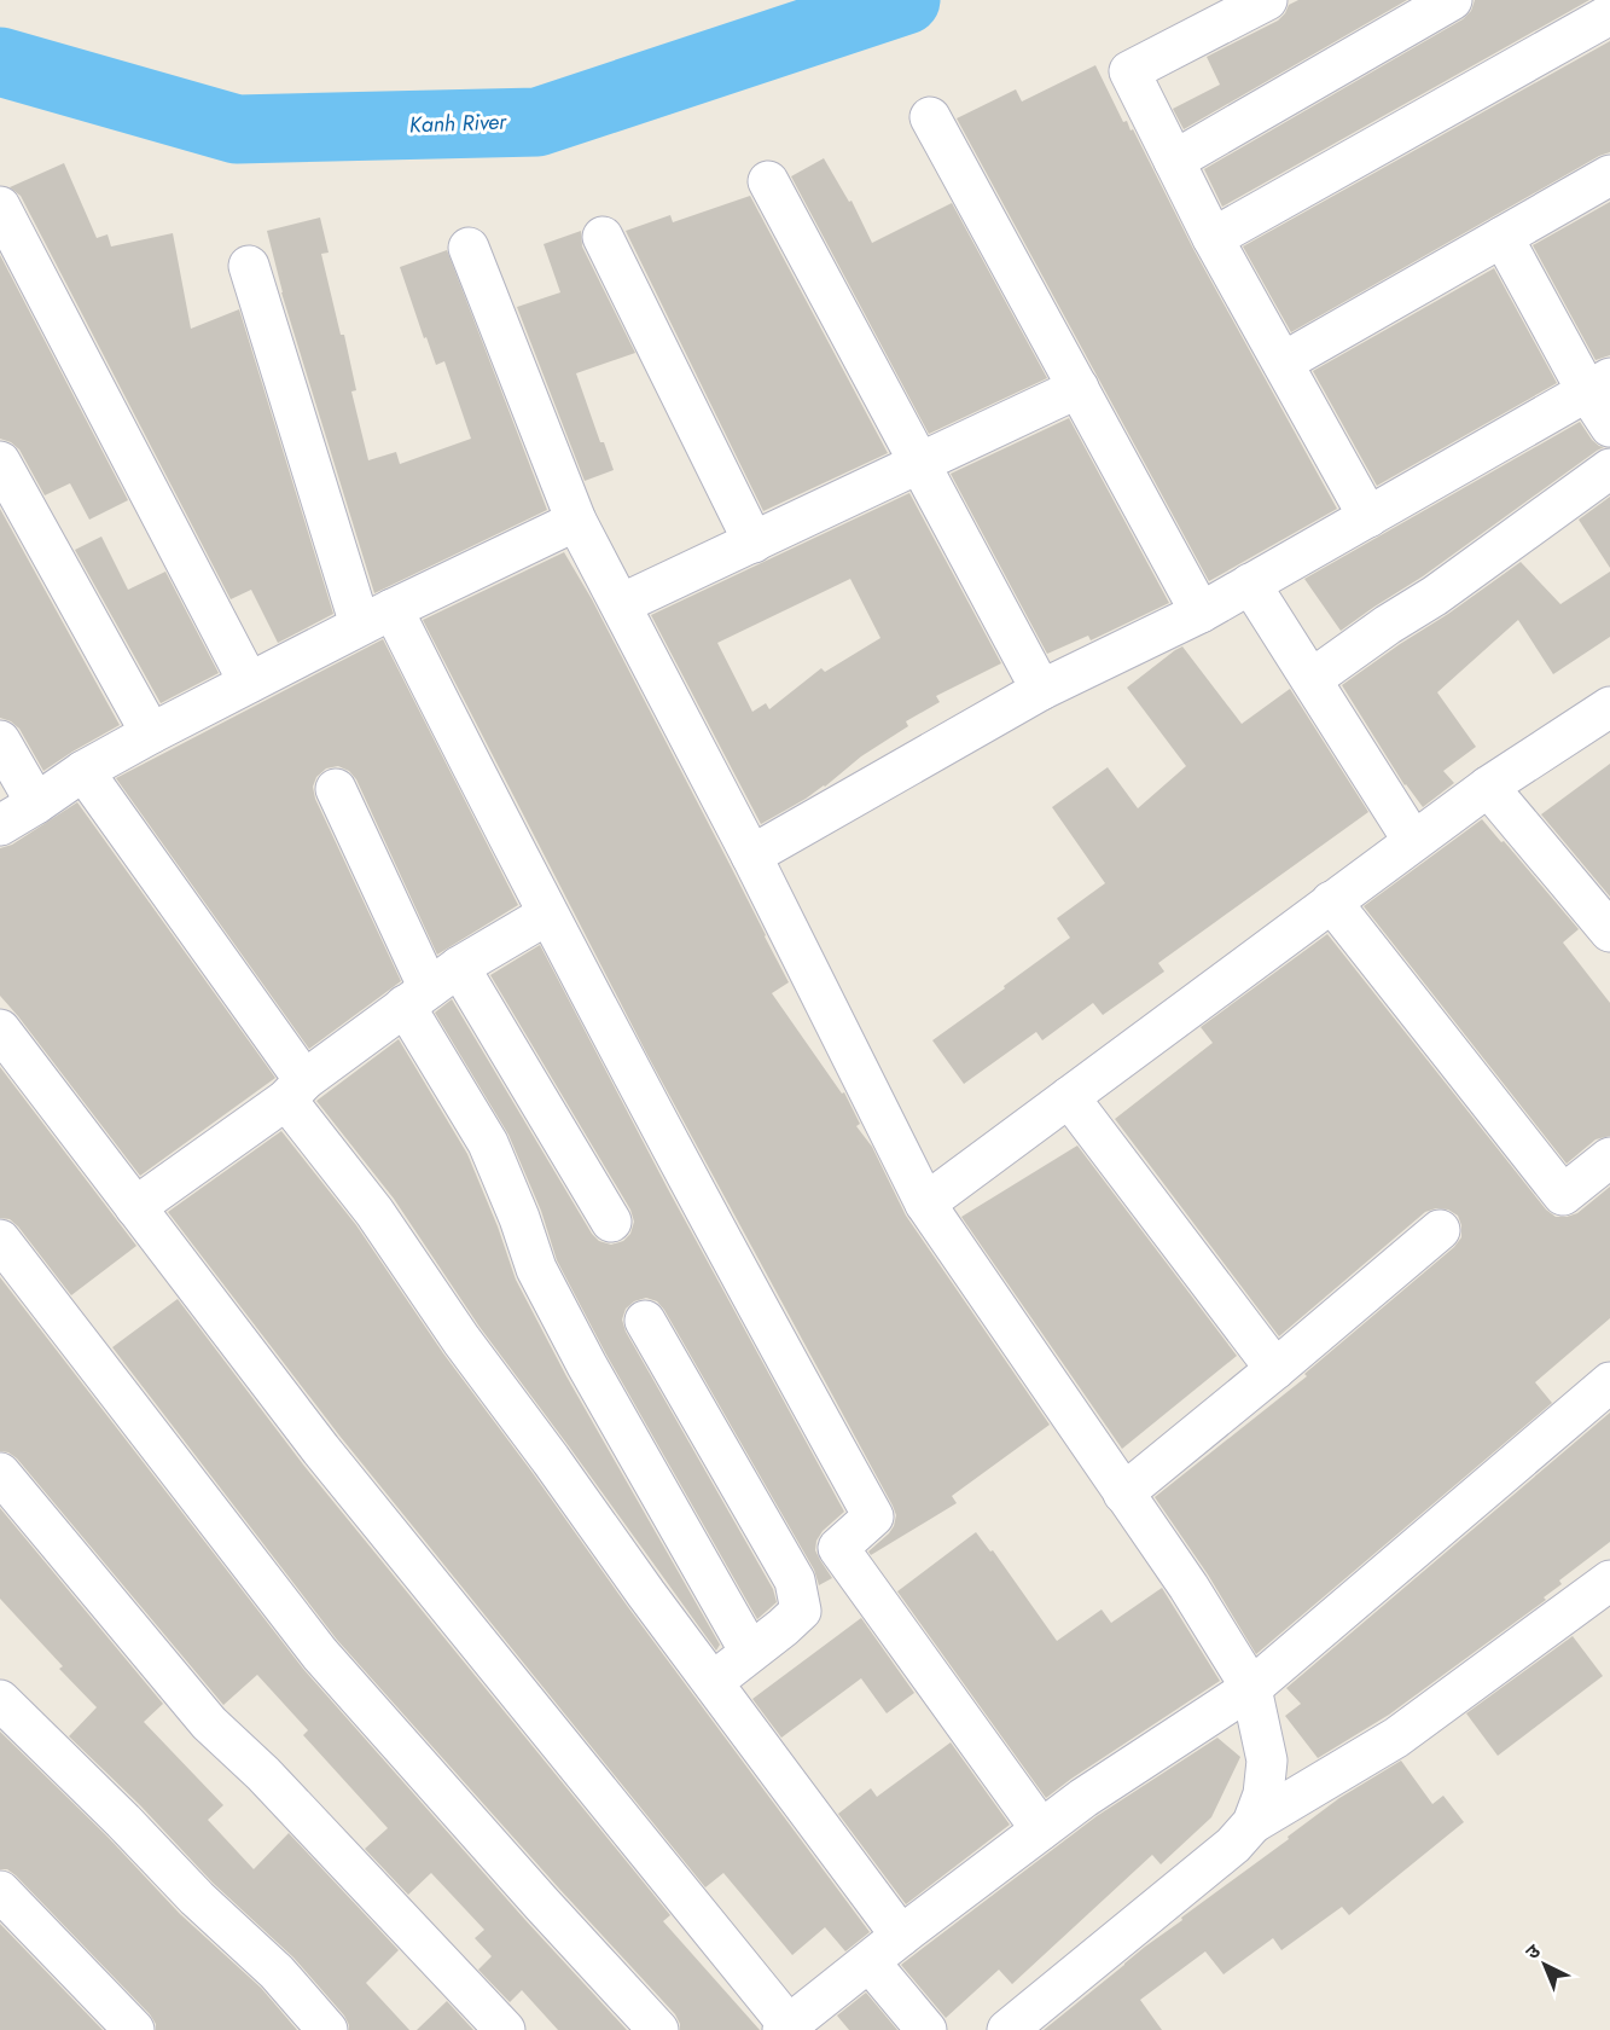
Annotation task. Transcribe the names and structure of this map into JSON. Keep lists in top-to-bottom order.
{
  "water": ["Kanh River"],
  "north": "top left"
}
